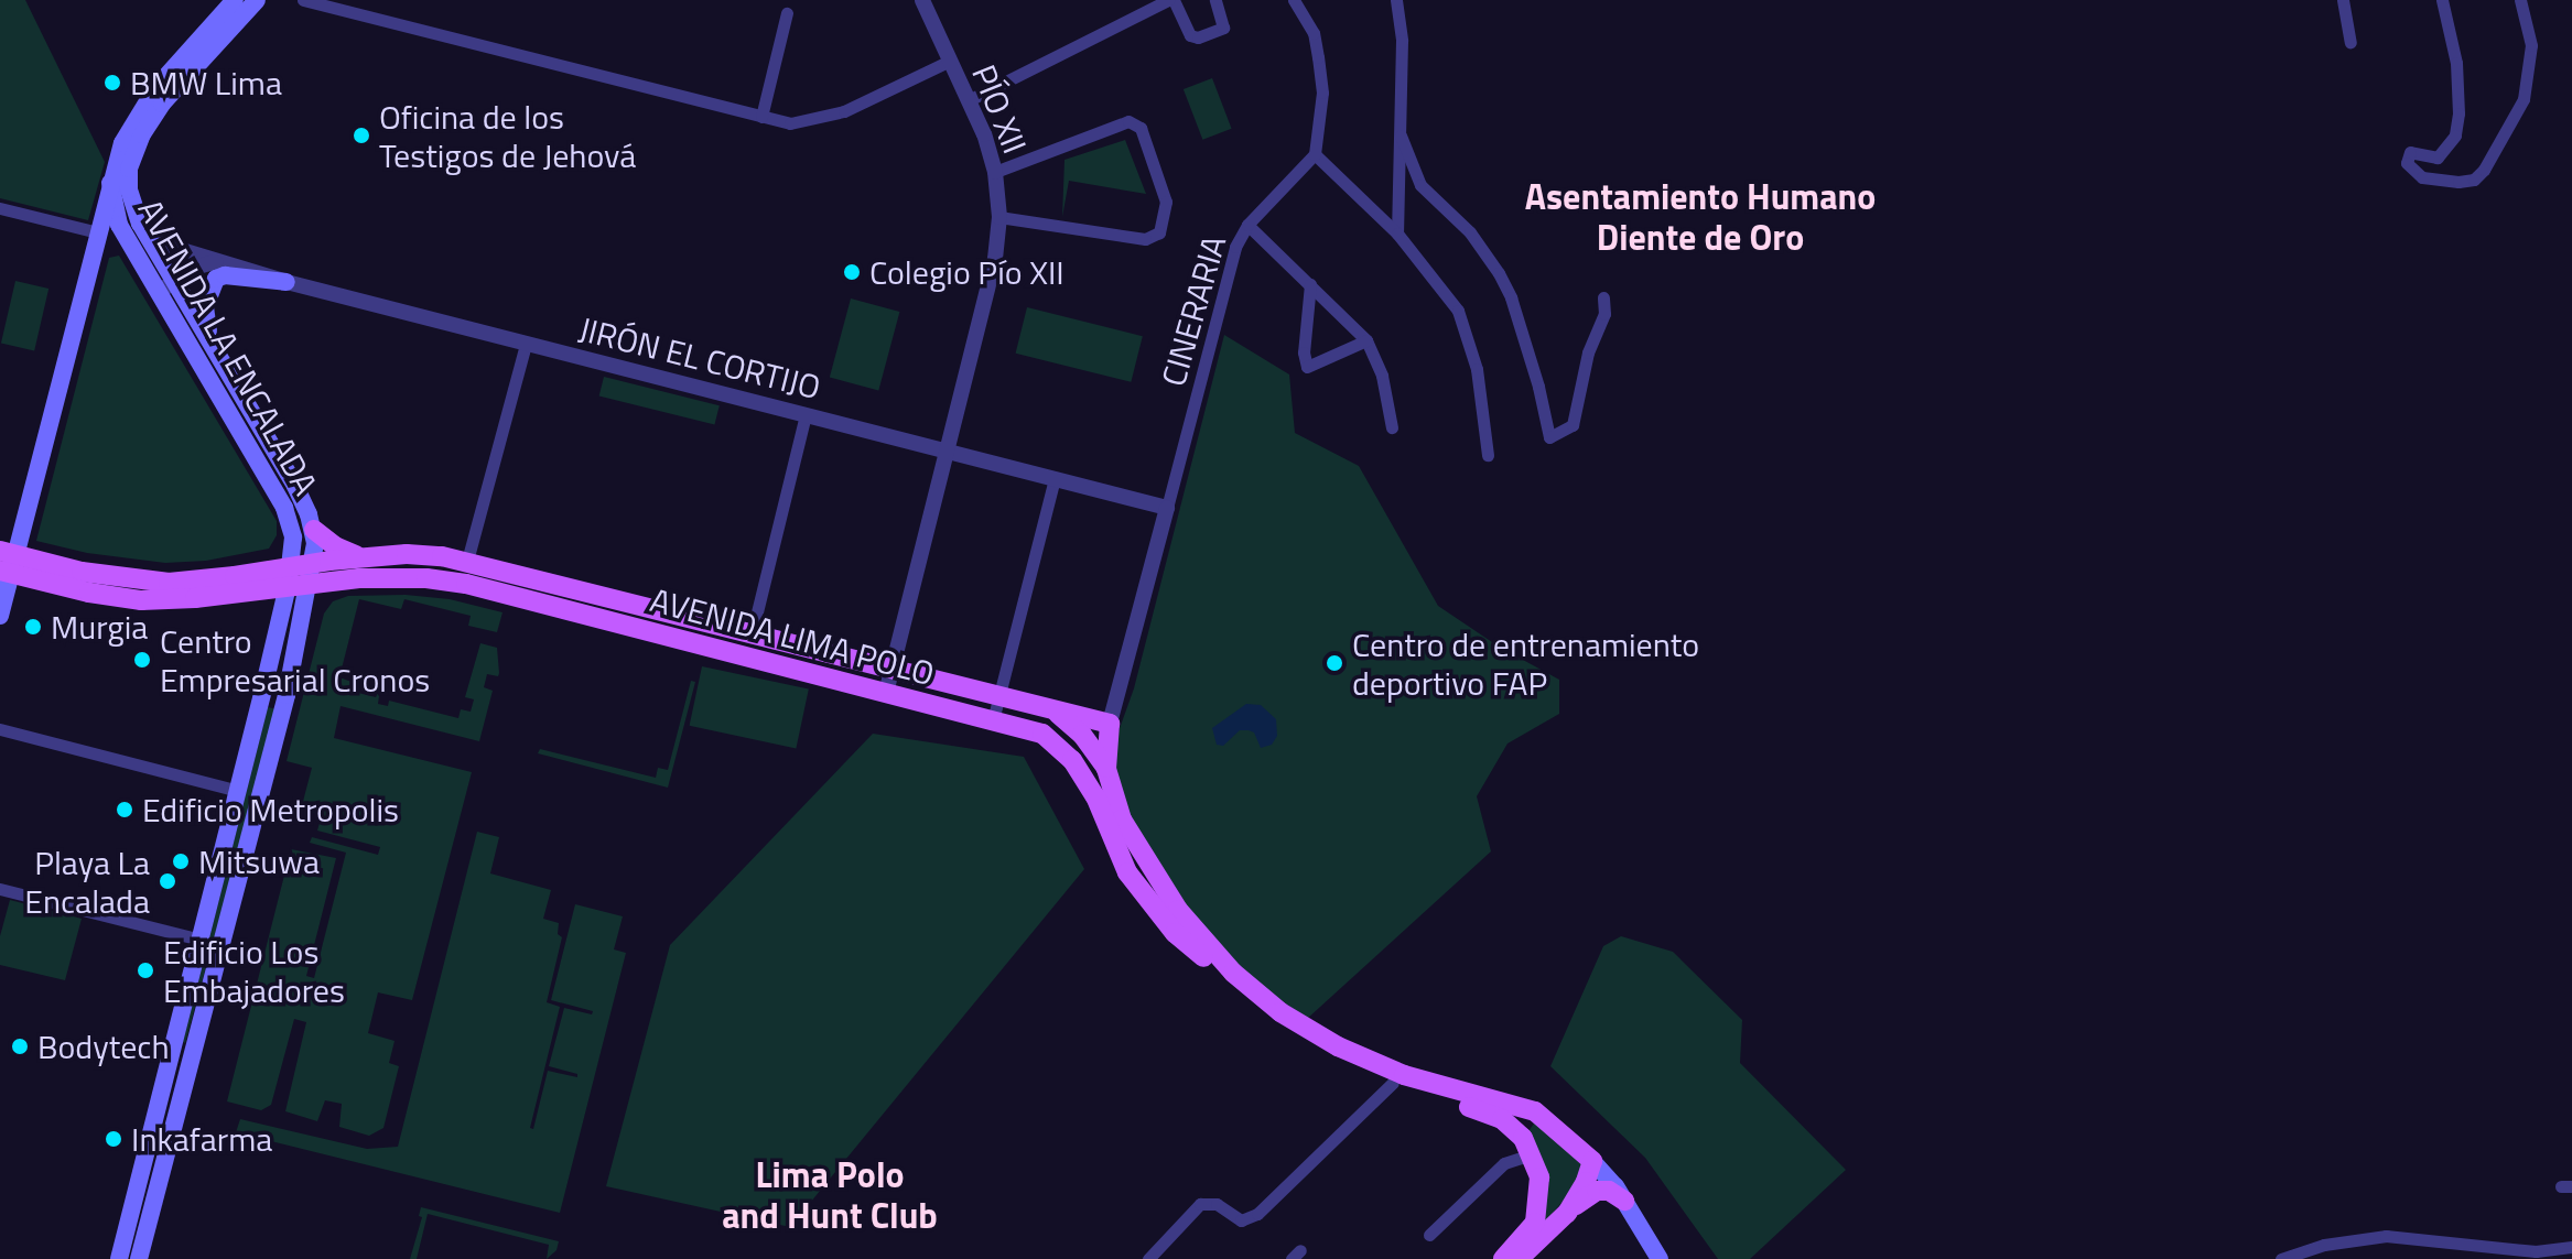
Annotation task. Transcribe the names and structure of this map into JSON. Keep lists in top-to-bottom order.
{
  "streets": {
    "main road": ["AVENIDA LA ENCALADA", "AVENIDA LIMA POLO"],
    "street": ["PÍO XII", "CINERARIA", "JIRÓN EL CORTIJO"]
  },
  "crossings": [
    ["PÍO XII", "JIRÓN EL CORTIJO"],
    ["PÍO XII", "AVENIDA LIMA POLO"],
    ["CINERARIA", "JIRÓN EL CORTIJO"],
    ["AVENIDA LA ENCALADA", "JIRÓN EL CORTIJO"],
    ["AVENIDA LA ENCALADA", "AVENIDA LIMA POLO"]
  ],
  "districts": ["Asentamiento Humano Diente de Oro", "Lima Polo and Hunt Club"],
  "places": [
    "BMW Lima",
    "Oficina de los Testigos de Jehová",
    "Colegio Pío XII",
    "Murgia",
    "Centro Empresarial Cronos",
    "Centro de entrenamiento deportivo FAP",
    "Edificio Metropolis",
    "Mitsuwa",
    "Playa La Encalada",
    "Edificio Los Embajadores",
    "Bodytech",
    "Inkafarma"
  ]
}
